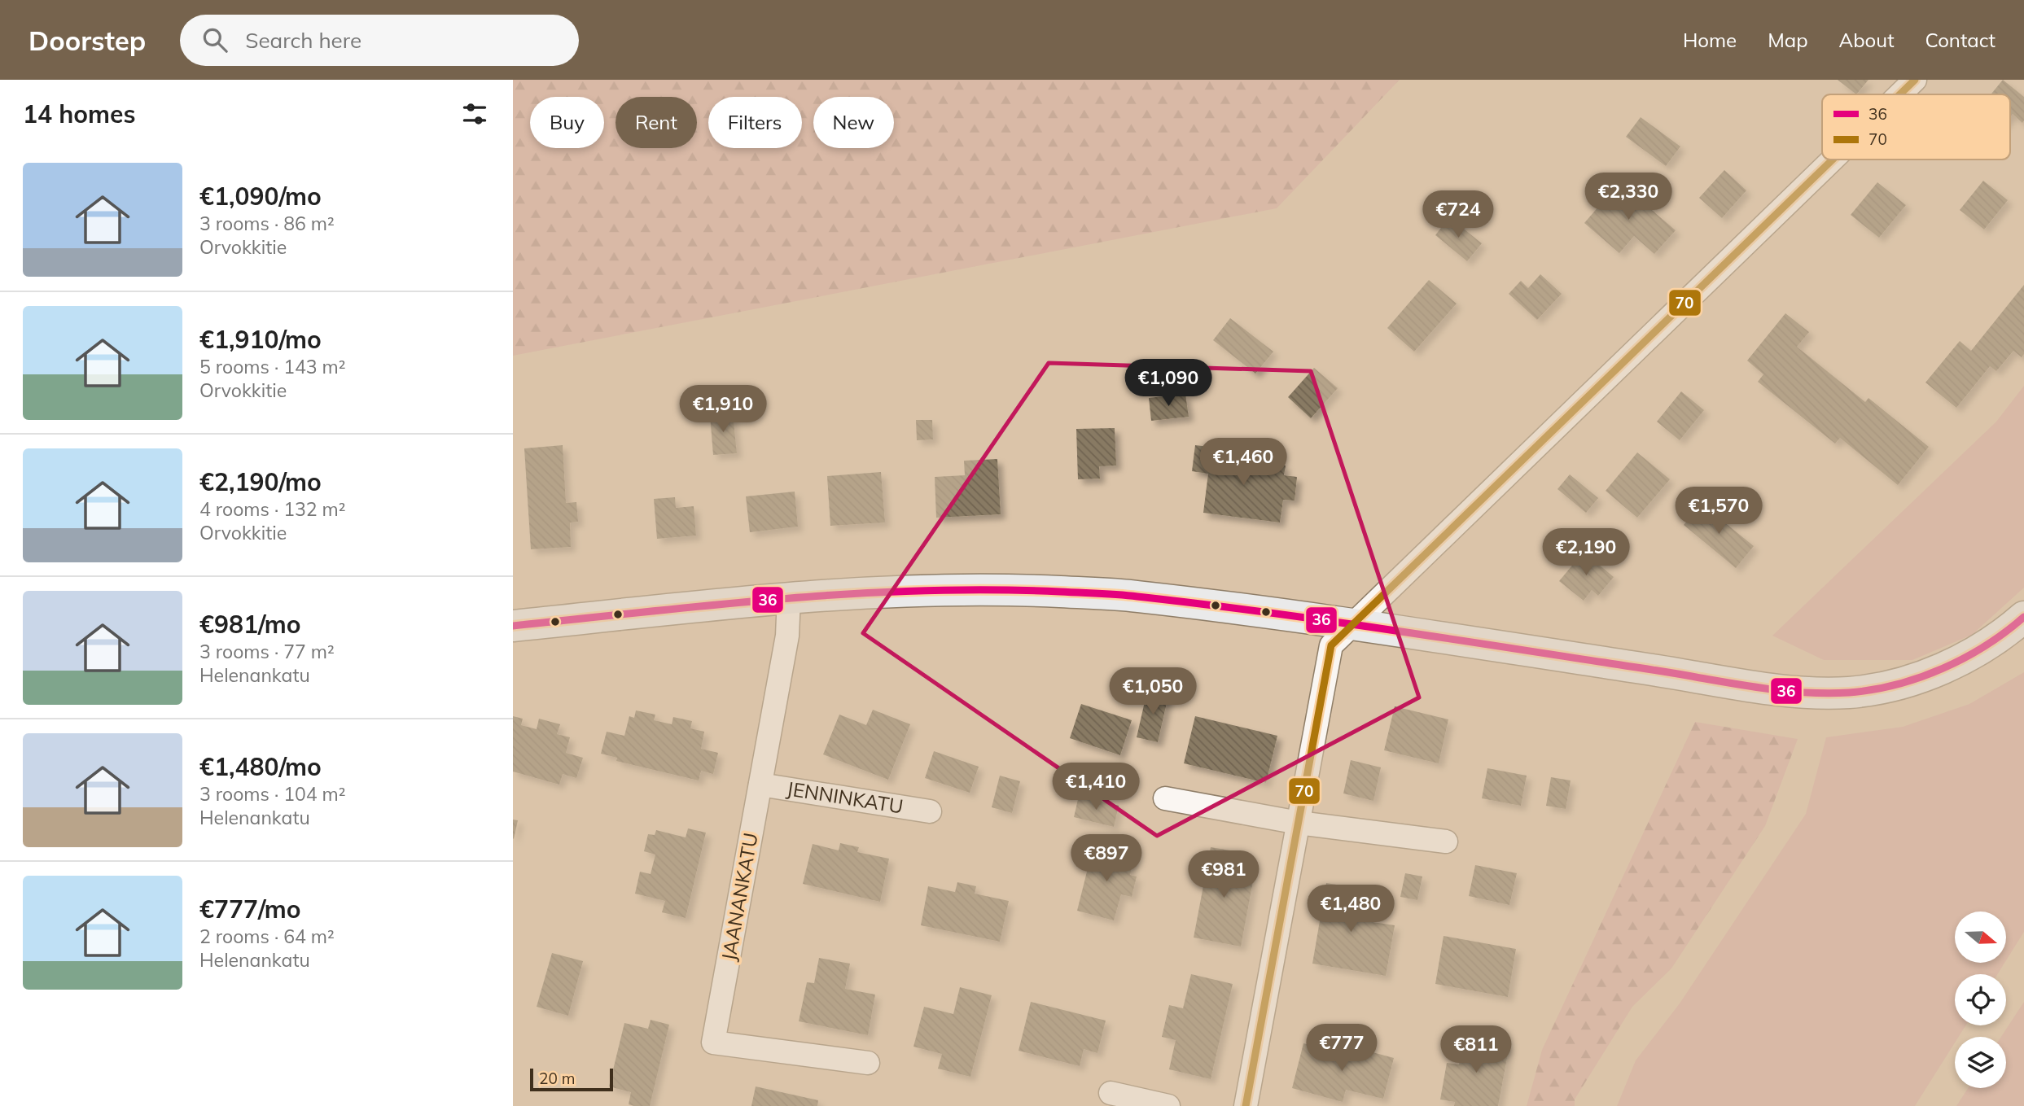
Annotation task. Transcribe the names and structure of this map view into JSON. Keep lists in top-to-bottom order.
{
  "streets": {
    "street": ["JENNINKATU", "JAANANKATU"]
  },
  "crossings": [
    ["JENNINKATU", "JAANANKATU"]
  ],
  "lines": ["transit line 70", "transit line 36"],
  "legend": ["36", "70"],
  "scale_bar": "20 m",
  "north": "right",
  "page": {
    "header": "Doorstep",
    "search": "Search here",
    "nav": [
      "Home",
      "Map",
      "About",
      "Contact"
    ],
    "heading": "14 homes",
    "chip": [
      "Buy",
      "Rent",
      "Filters",
      "New"
    ],
    "list": [
      {
        "name": "€1,090/mo",
        "note": "3 rooms · 86 m² · Orvokkitie"
      },
      {
        "name": "€1,910/mo",
        "note": "5 rooms · 143 m² · Orvokkitie"
      },
      {
        "name": "€2,190/mo",
        "note": "4 rooms · 132 m² · Orvokkitie"
      },
      {
        "name": "€981/mo",
        "note": "3 rooms · 77 m² · Helenankatu"
      },
      {
        "name": "€1,480/mo",
        "note": "3 rooms · 104 m² · Helenankatu"
      },
      {
        "name": "€777/mo",
        "note": "2 rooms · 64 m² · Helenankatu"
      }
    ],
    "price": [
      "€2,330",
      "€724",
      "€1,090",
      "€1,910",
      "€1,460",
      "€1,570",
      "€2,190",
      "€1,050",
      "€1,410",
      "€897",
      "€981",
      "€1,480",
      "€777",
      "€811"
    ],
    "scale": "20 m"
  }
}
